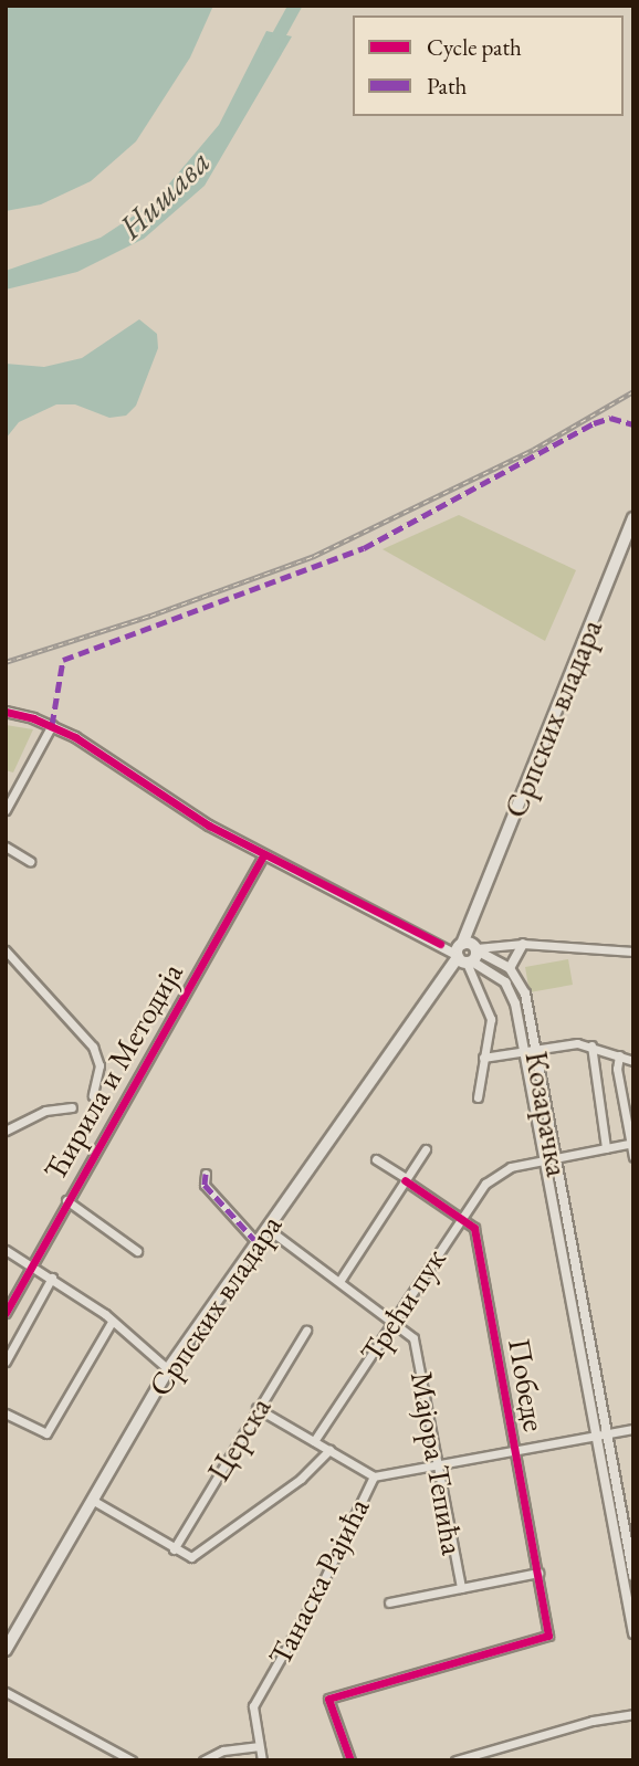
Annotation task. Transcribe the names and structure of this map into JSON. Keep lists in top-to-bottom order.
{
  "streets": {
    "main road": ["Српских владара"],
    "street": [
      "Ћирила и Методија",
      "Козарачка",
      "Трећи пук",
      "Победе",
      "Церска",
      "Мајора Тепића",
      "Танаска Рајића"
    ]
  },
  "crossings": [
    ["Српских владара", "Козарачка"],
    ["Српских владара", "Мајора Тепића"],
    ["Козарачка", "Трећи пук"],
    ["Козарачка", "Танаска Рајића"],
    ["Трећи пук", "Победе"],
    ["Трећи пук", "Мајора Тепића"],
    ["Победе", "Танаска Рајића"],
    ["Мајора Тепића", "Танаска Рајића"]
  ],
  "water": ["Нишава"],
  "legend": ["Cycle path", "Path"]
}
